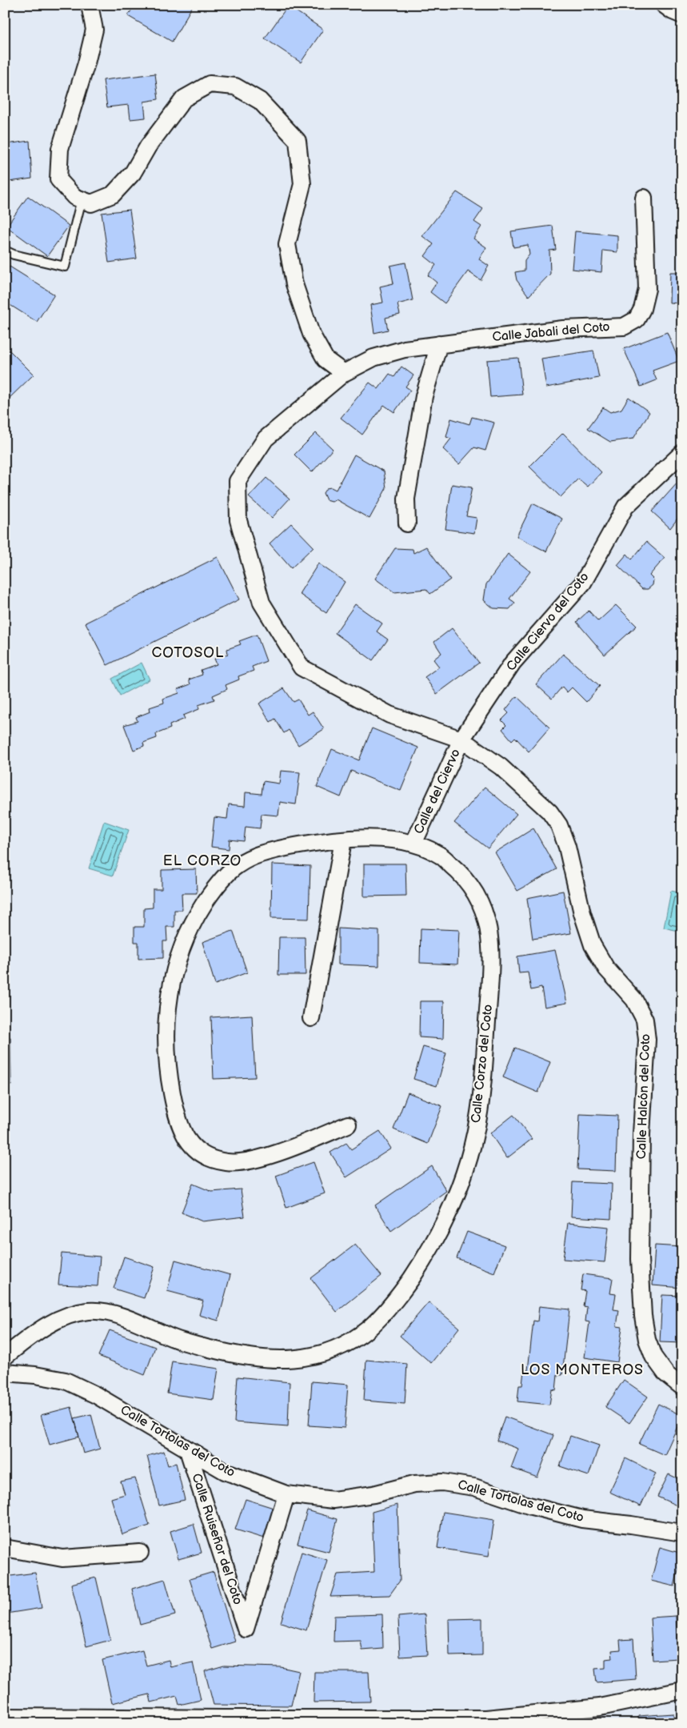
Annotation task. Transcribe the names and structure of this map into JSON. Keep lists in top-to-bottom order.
{
  "streets": {
    "street": [
      "Calle Jabali del Coto",
      "Calle Ciervo del Coto",
      "Calle del Ciervo",
      "Calle Corzo del Coto",
      "Calle Halcón del Coto",
      "Calle Tortolas del Coto",
      "Calle Ruiseñor del Coto"
    ]
  },
  "crossings": [
    ["Calle Jabali del Coto", "Calle Halcón del Coto"],
    ["Calle Ciervo del Coto", "Calle del Ciervo"],
    ["Calle Ciervo del Coto", "Calle Halcón del Coto"],
    ["Calle del Ciervo", "Calle Corzo del Coto"],
    ["Calle del Ciervo", "Calle Halcón del Coto"],
    ["Calle Tortolas del Coto", "Calle Ruiseñor del Coto"]
  ],
  "districts": ["COTOSOL", "EL CORZO", "LOS MONTEROS"]
}
